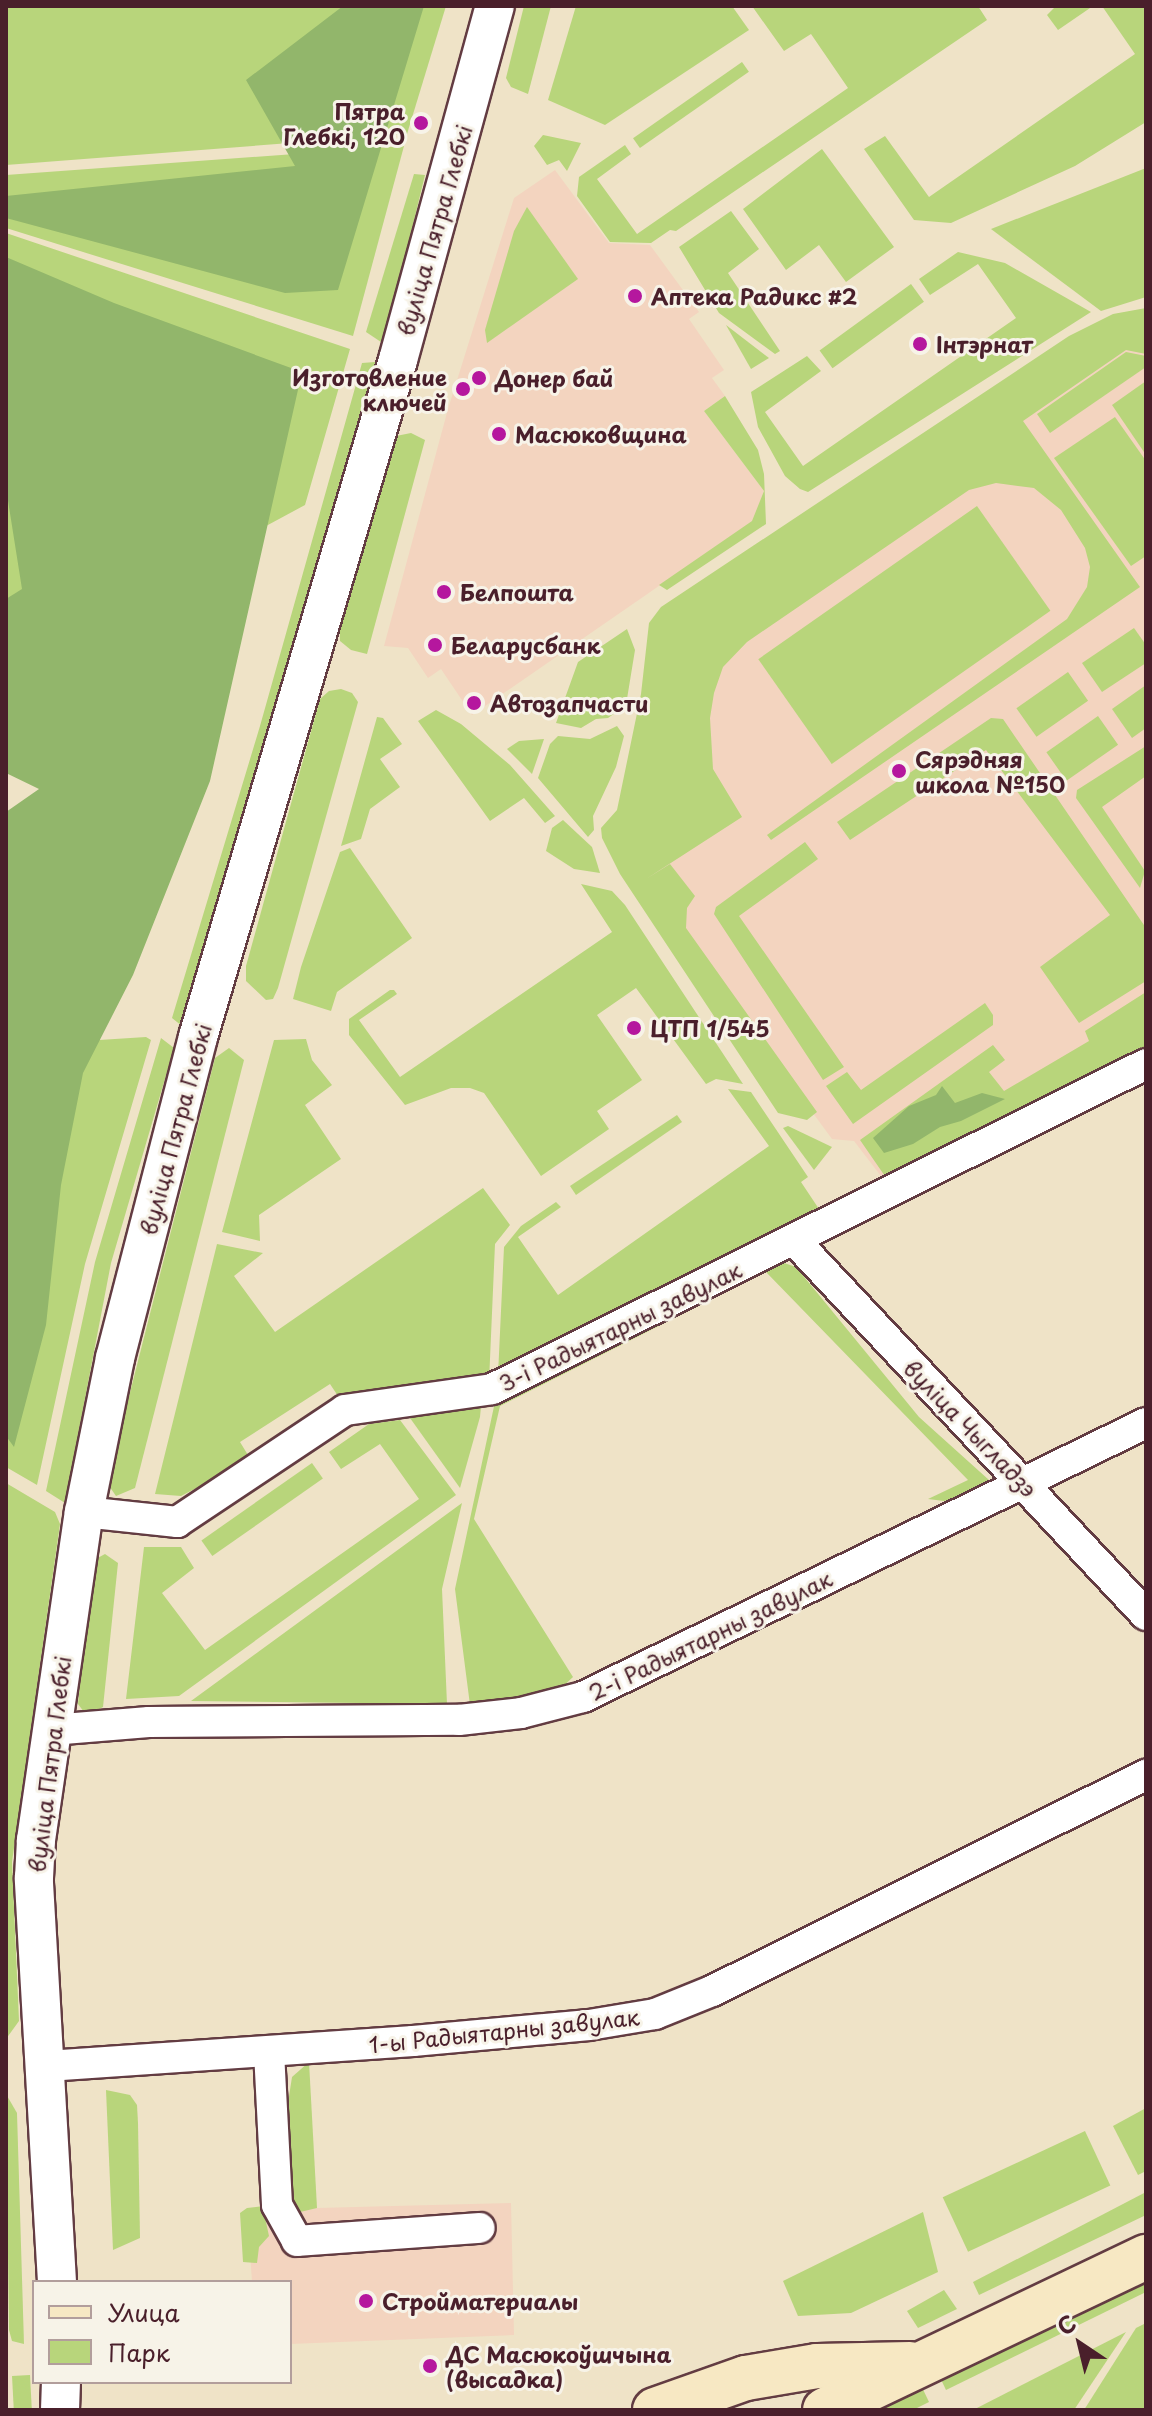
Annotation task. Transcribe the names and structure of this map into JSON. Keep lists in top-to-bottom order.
{
  "streets": {
    "street": [
      "вуліца Пятра Глебкі",
      "3-і Радыятарны завулак",
      "вуліца Чыгладзэ",
      "2-і Радыятарны завулак",
      "1-ы Радыятарны завулак"
    ]
  },
  "crossings": [
    ["вуліца Пятра Глебкі", "3-і Радыятарны завулак"],
    ["вуліца Пятра Глебкі", "2-і Радыятарны завулак"],
    ["вуліца Пятра Глебкі", "1-ы Радыятарны завулак"],
    ["3-і Радыятарны завулак", "вуліца Чыгладзэ"],
    ["вуліца Чыгладзэ", "2-і Радыятарны завулак"]
  ],
  "places": [
    "Пятра Глебкі, 120",
    "Аптека Радикс #2",
    "Інтэрнат",
    "Донер бай",
    "Изготовление ключей",
    "Масюковщина",
    "Белпошта",
    "Беларусбанк",
    "Автозапчасти",
    "Сярэдняя школа №150",
    "ЦТП 1/545",
    "Стройматериалы",
    "ДС Масюкоўшчына (высадка)"
  ],
  "legend": ["Улица", "Парк"],
  "north": "top left"
}
